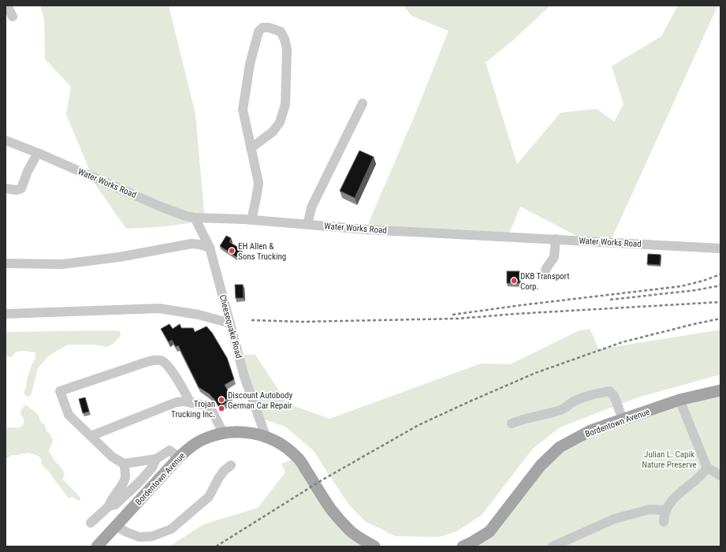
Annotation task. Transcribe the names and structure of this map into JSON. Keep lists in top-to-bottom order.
{
  "streets": {
    "main road": ["Bordentown Avenue"],
    "street": ["Water Works Road", "Cheesequake Road"]
  },
  "crossings": [
    ["Water Works Road", "Cheesequake Road"],
    ["Cheesequake Road", "Bordentown Avenue"]
  ],
  "parks": ["Julian L. Capik Nature Preserve"],
  "places": [
    "EH Allen & Sons Trucking",
    "DKB Transport Corp.",
    "Discount Autobody German Car Repair",
    "Trojan Trucking Inc."
  ]
}
